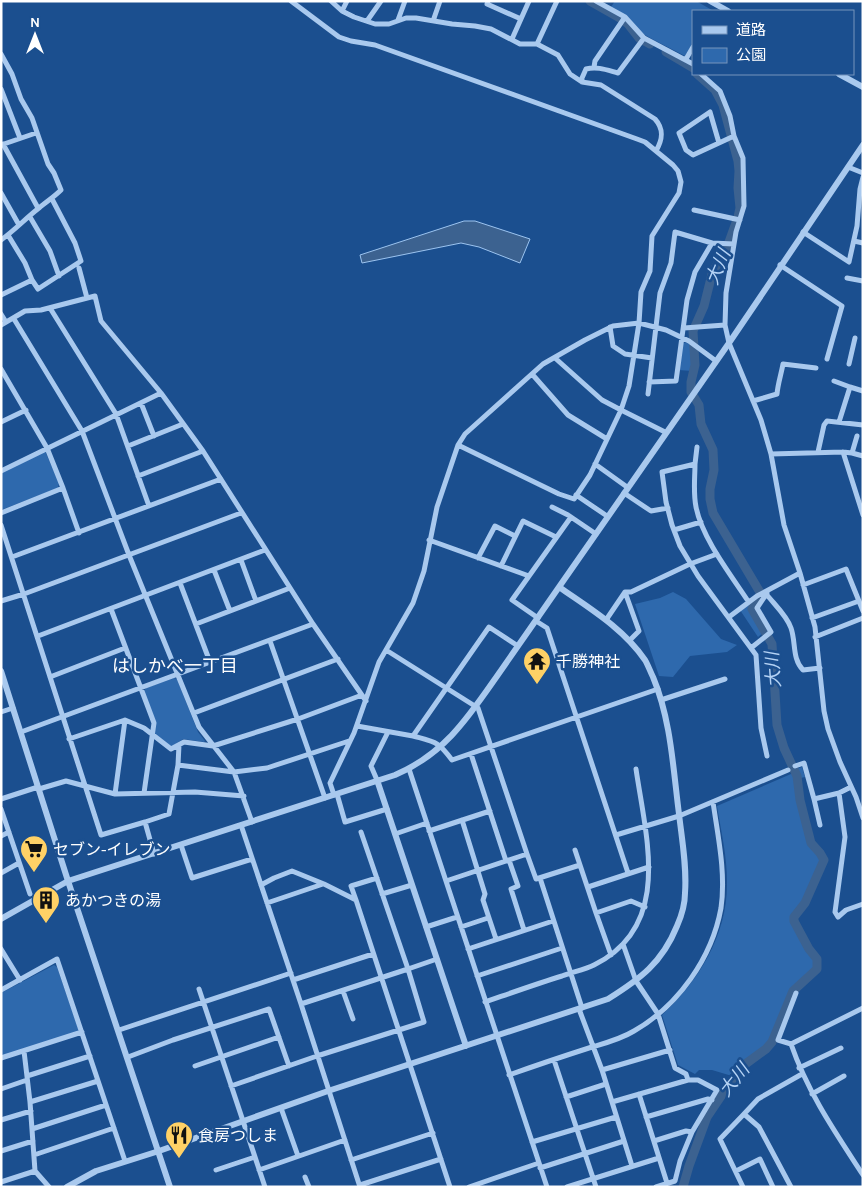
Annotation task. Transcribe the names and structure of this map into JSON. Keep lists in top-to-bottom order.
{
  "districts": ["はしかべ一丁目"],
  "water": ["大川"],
  "places": {
    "temple": ["千勝神社"],
    "supermarket": ["セブン-イレブン"],
    "building": ["あかつきの湯"],
    "restaurant": ["食房つしま"]
  },
  "legend": ["道路", "公園"],
  "north": "top"
}
